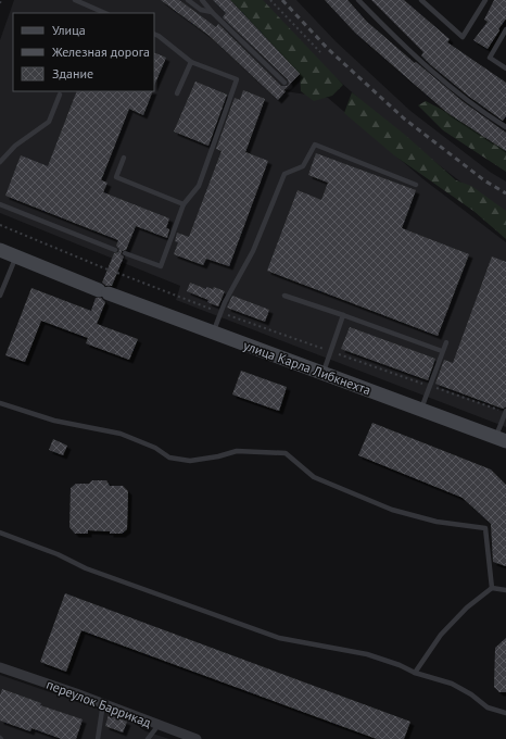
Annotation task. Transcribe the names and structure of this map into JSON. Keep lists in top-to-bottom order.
{
  "streets": {
    "main road": ["улица Карла Либкнехта"],
    "street": ["переулок Баррикад"]
  },
  "legend": ["Улица", "Железная дорога", "Здание"]
}
